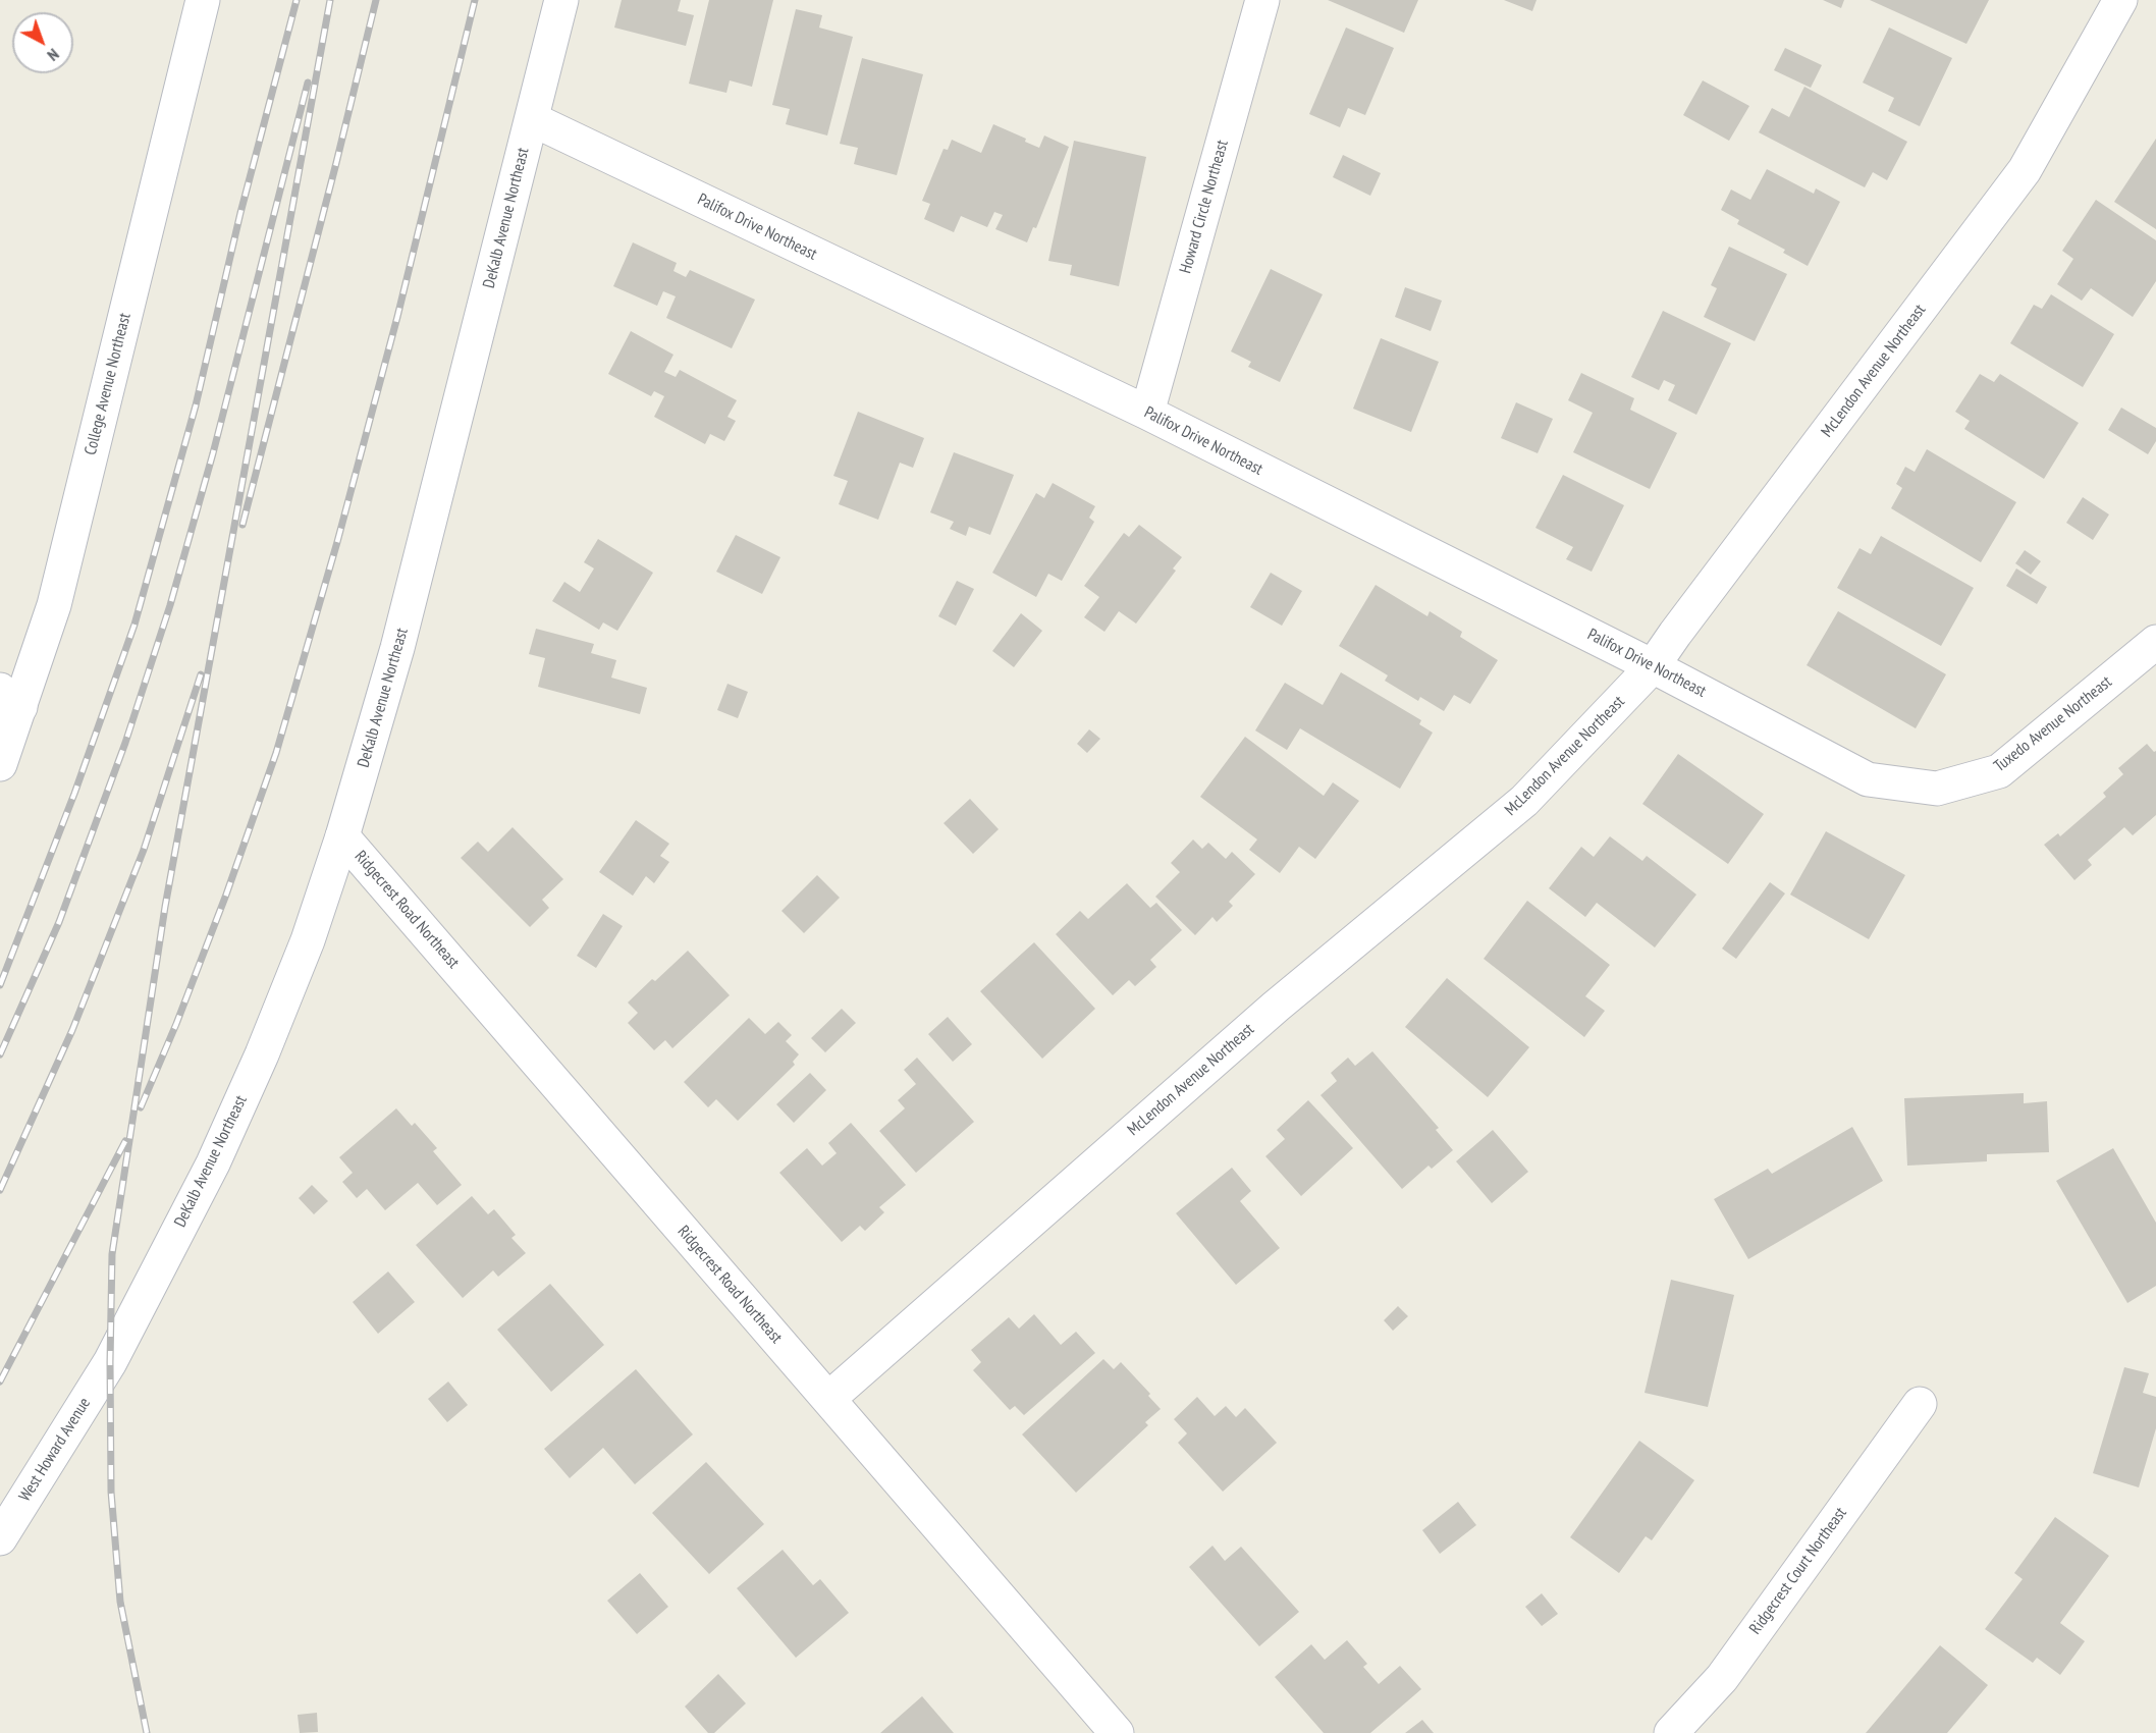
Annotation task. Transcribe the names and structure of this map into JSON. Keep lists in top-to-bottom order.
{
  "streets": {
    "street": [
      "Howard Circle Northeast",
      "DeKalb Avenue Northeast",
      "Palifox Drive Northeast",
      "McLendon Avenue Northeast",
      "College Avenue Northeast",
      "Tuxedo Avenue Northeast",
      "Ridgecrest Road Northeast",
      "West Howard Avenue",
      "Ridgecrest Court Northeast"
    ]
  },
  "crossings": [
    ["Howard Circle Northeast", "Palifox Drive Northeast"],
    ["DeKalb Avenue Northeast", "Palifox Drive Northeast"],
    ["DeKalb Avenue Northeast", "Ridgecrest Road Northeast"],
    ["DeKalb Avenue Northeast", "West Howard Avenue"],
    ["Palifox Drive Northeast", "McLendon Avenue Northeast"],
    ["Palifox Drive Northeast", "Tuxedo Avenue Northeast"],
    ["McLendon Avenue Northeast", "Ridgecrest Road Northeast"]
  ],
  "north": "bottom right"
}
